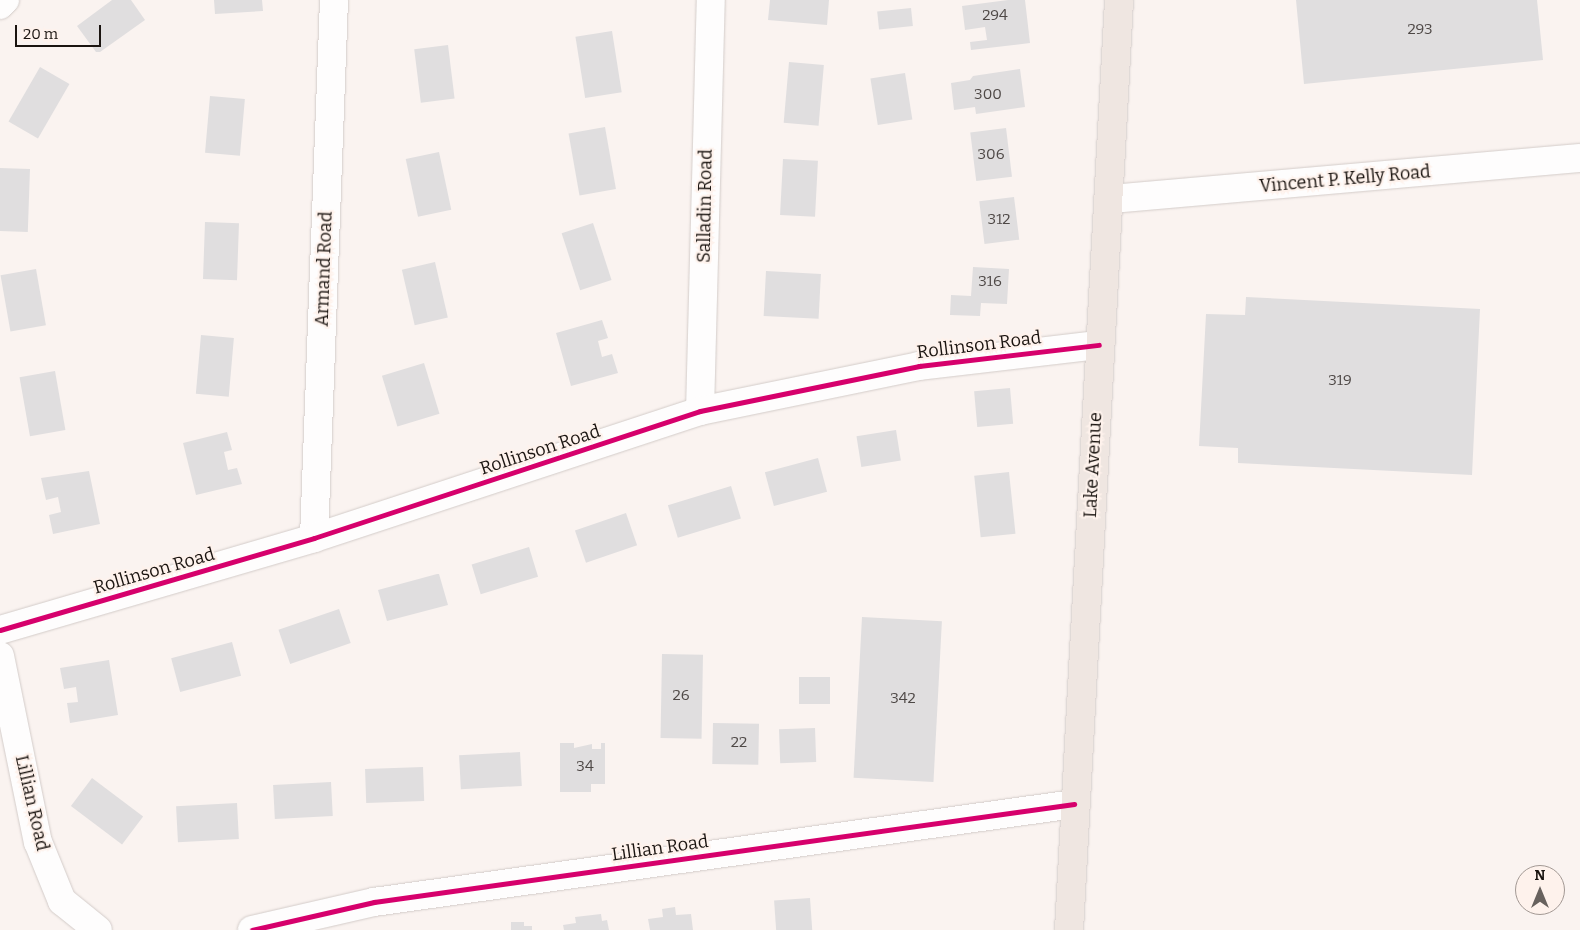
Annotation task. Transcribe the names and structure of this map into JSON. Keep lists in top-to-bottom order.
{
  "streets": {
    "main road": ["Lake Avenue"],
    "street": [
      "Vincent P. Kelly Road",
      "Salladin Road",
      "Armand Road",
      "Rollinson Road",
      "Lillian Road"
    ]
  },
  "crossings": [
    ["Vincent P. Kelly Road", "Lake Avenue"],
    ["Salladin Road", "Rollinson Road"],
    ["Armand Road", "Rollinson Road"],
    ["Rollinson Road", "Lake Avenue"],
    ["Lake Avenue", "Lillian Road"]
  ],
  "house_numbers": [
    "294",
    "293",
    "300",
    "306",
    "312",
    "316",
    "319",
    "26",
    "342",
    "22",
    "34"
  ],
  "scale_bar": "20 m",
  "north": "top"
}
